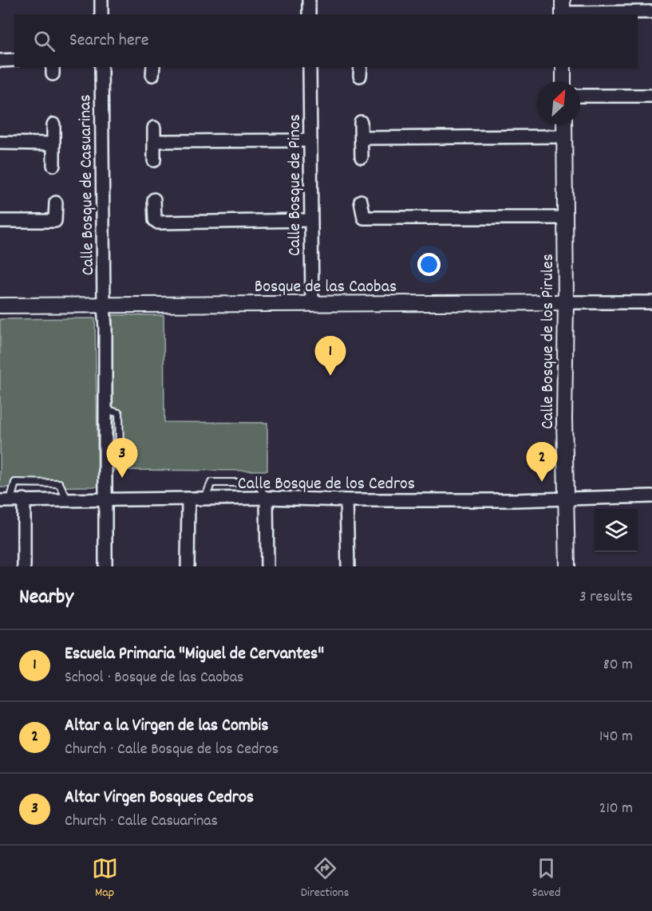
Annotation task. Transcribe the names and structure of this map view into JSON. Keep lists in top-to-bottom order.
{
  "streets": {
    "street": [
      "Calle Bosque de Casuarinas",
      "Calle Bosque de Pinos",
      "Bosque de las Caobas",
      "Calle Bosque de los Pirules",
      "Calle Bosque de los Cedros"
    ]
  },
  "crossings": [
    ["Calle Bosque de Casuarinas", "Bosque de las Caobas"],
    ["Calle Bosque de Casuarinas", "Calle Bosque de los Cedros"],
    ["Calle Bosque de Pinos", "Bosque de las Caobas"],
    ["Bosque de las Caobas", "Calle Bosque de los Pirules"],
    ["Calle Bosque de los Pirules", "Calle Bosque de los Cedros"]
  ],
  "north": "top right",
  "page": {
    "search": "Search here",
    "pins": ["1", "3", "2"],
    "heading": ["Nearby", "3 results"],
    "list": [
      {
        "mark": "1",
        "name": "Escuela Primaria \"Miguel de Cervantes\"",
        "note": "School · Bosque de las Caobas",
        "value": "80 m"
      },
      {
        "mark": "2",
        "name": "Altar a la Virgen de las Combis",
        "note": "Church · Calle Bosque de los Cedros",
        "value": "140 m"
      },
      {
        "mark": "3",
        "name": "Altar Virgen Bosques Cedros",
        "note": "Church · Calle Casuarinas",
        "value": "210 m"
      }
    ],
    "nav": ["Map", "Directions", "Saved"]
  }
}
